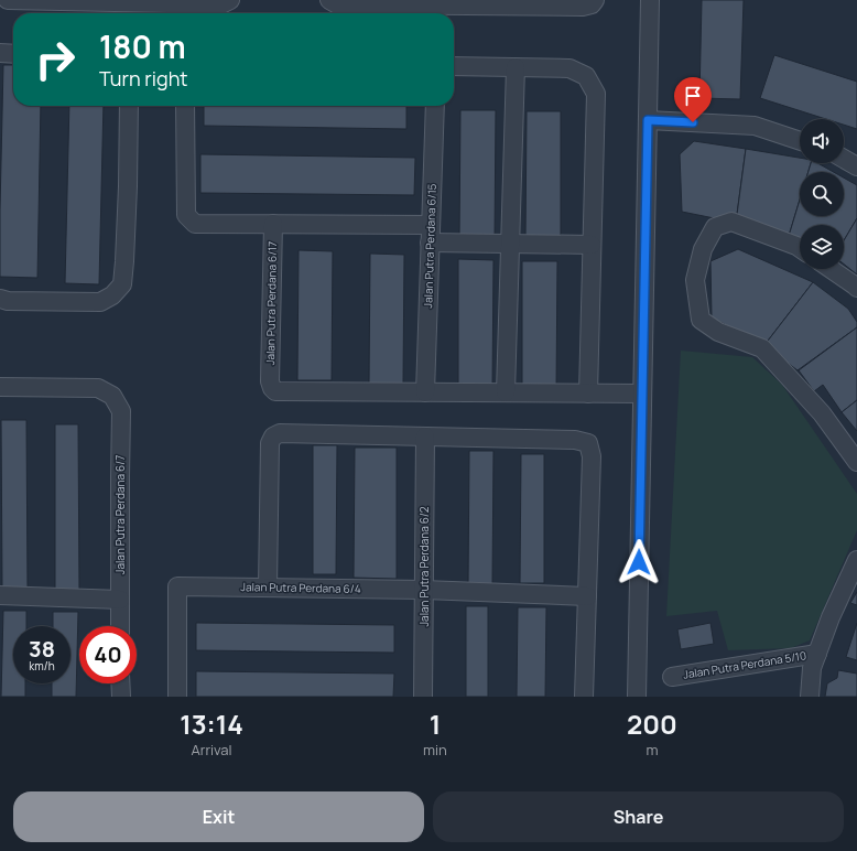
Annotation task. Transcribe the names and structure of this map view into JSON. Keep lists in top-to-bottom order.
{
  "streets": {
    "street": [
      "Jalan Putra Perdana 6/15",
      "Jalan Putra Perdana 6/17",
      "Jalan Putra Perdana 6/7",
      "Jalan Putra Perdana 6/2",
      "Jalan Putra Perdana 6/4",
      "Jalan Putra Perdana 5/10"
    ]
  },
  "crossings": [
    ["Jalan Putra Perdana 6/15", "Jalan Putra Perdana 6/17"],
    ["Jalan Putra Perdana 6/2", "Jalan Putra Perdana 6/4"]
  ],
  "page": {
    "turn": ["180 m", "Turn right"],
    "speed": "38 km/h",
    "limit": "40",
    "eta": [
      "13:14",
      "Arrival",
      "1",
      "min",
      "200",
      "m"
    ],
    "buttons": ["Exit", "Share"]
  }
}
